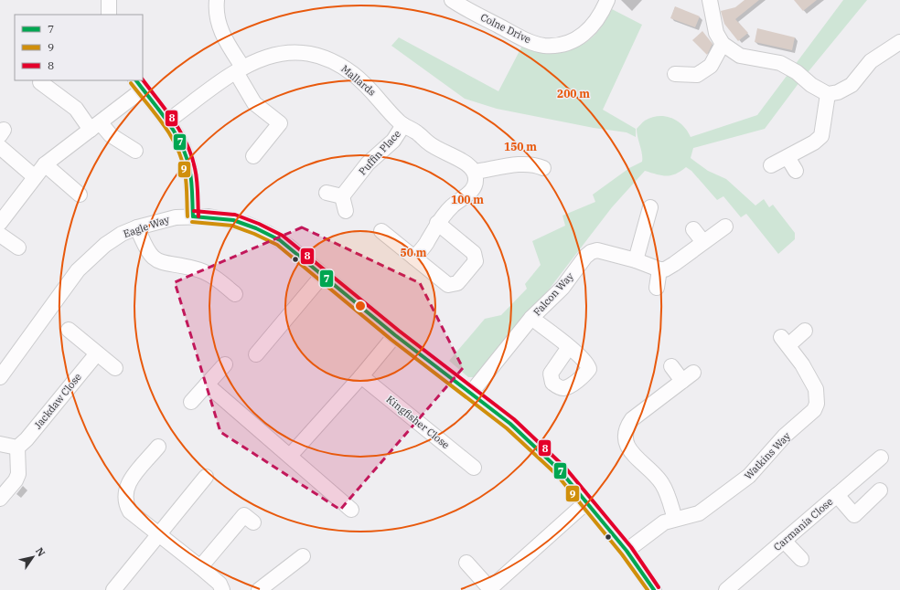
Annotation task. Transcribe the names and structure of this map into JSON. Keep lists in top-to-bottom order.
{
  "streets": {
    "street": [
      "Colne Drive",
      "Mallards",
      "Puffin Place",
      "Eagle Way",
      "Falcon Way",
      "Jackdaw Close",
      "Kingfisher Close",
      "Watkins Way",
      "Carmania Close"
    ]
  },
  "crossings": [
    ["Mallards", "Puffin Place"],
    ["Eagle Way", "Falcon Way"],
    ["Eagle Way", "Watkins Way"]
  ],
  "lines": ["transit line 8", "transit line 7", "transit line 9"],
  "legend": ["7", "9", "8"],
  "north": "top right",
  "rings": [
    "200 m",
    "150 m",
    "100 m",
    "50 m"
  ]
}
